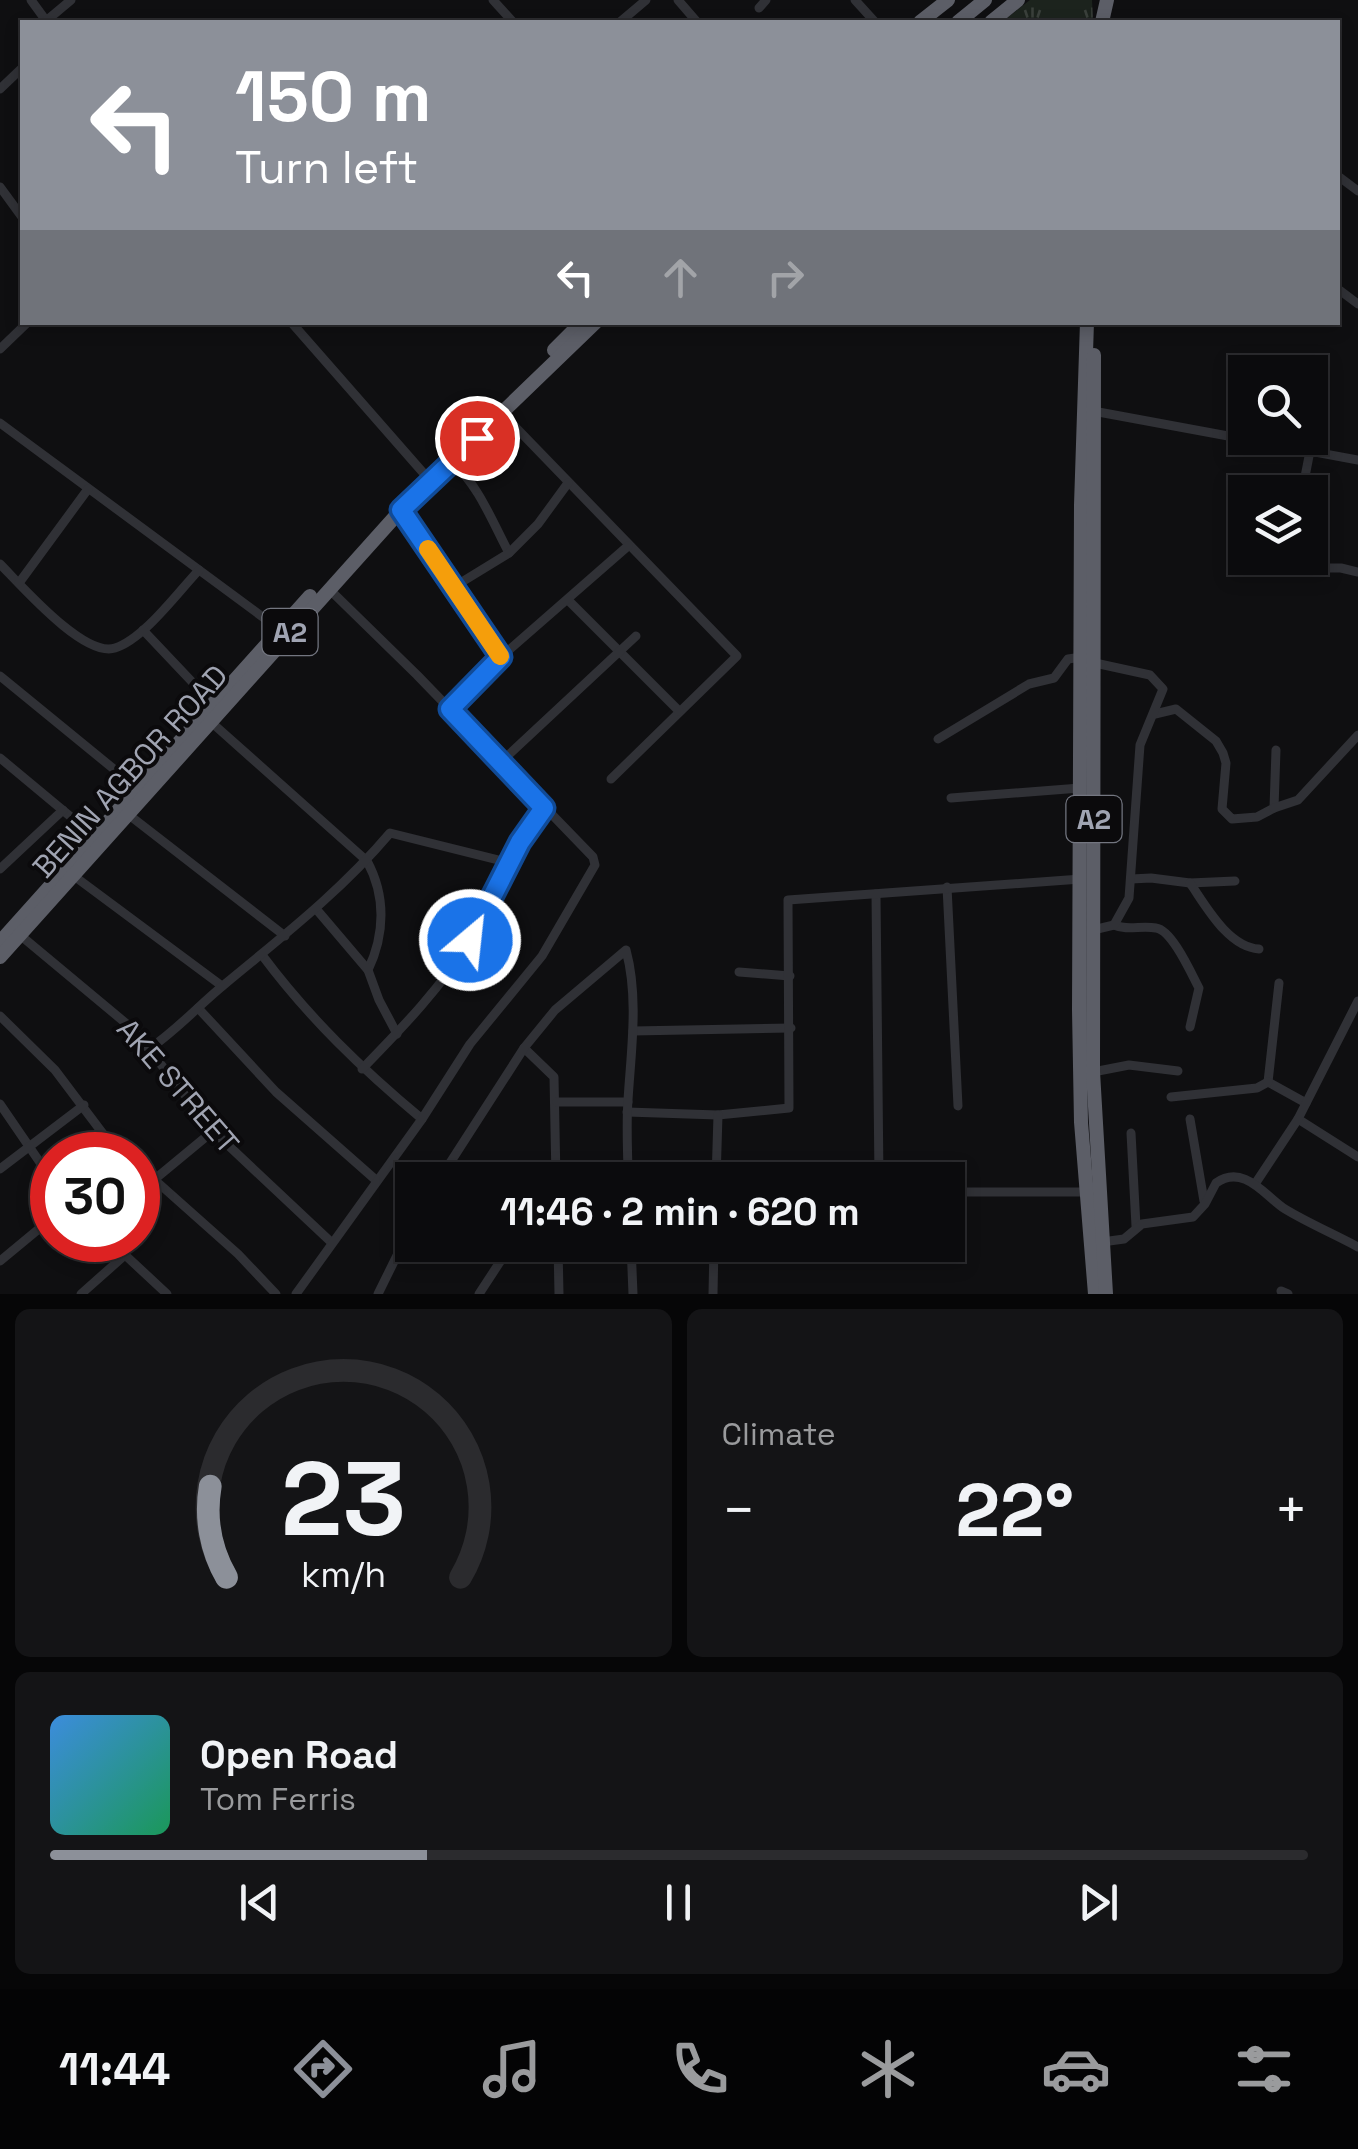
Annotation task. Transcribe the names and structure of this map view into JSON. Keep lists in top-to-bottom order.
{
  "streets": {
    "highway": ["A2", "BENIN AGBOR ROAD"],
    "street": ["AKE STREET"]
  },
  "crossings": [
    ["BENIN AGBOR ROAD", "AKE STREET"]
  ],
  "page": {
    "turn": ["150 m", "Turn left"],
    "limit": "30",
    "trip": "11:46 · 2 min · 620 m",
    "tile": "Climate",
    "heat": ["−", "22°", "+"],
    "song": ["Open Road", "Tom Ferris"],
    "tabs": "11:44",
    "gauge": ["23", "km/h"]
  }
}
